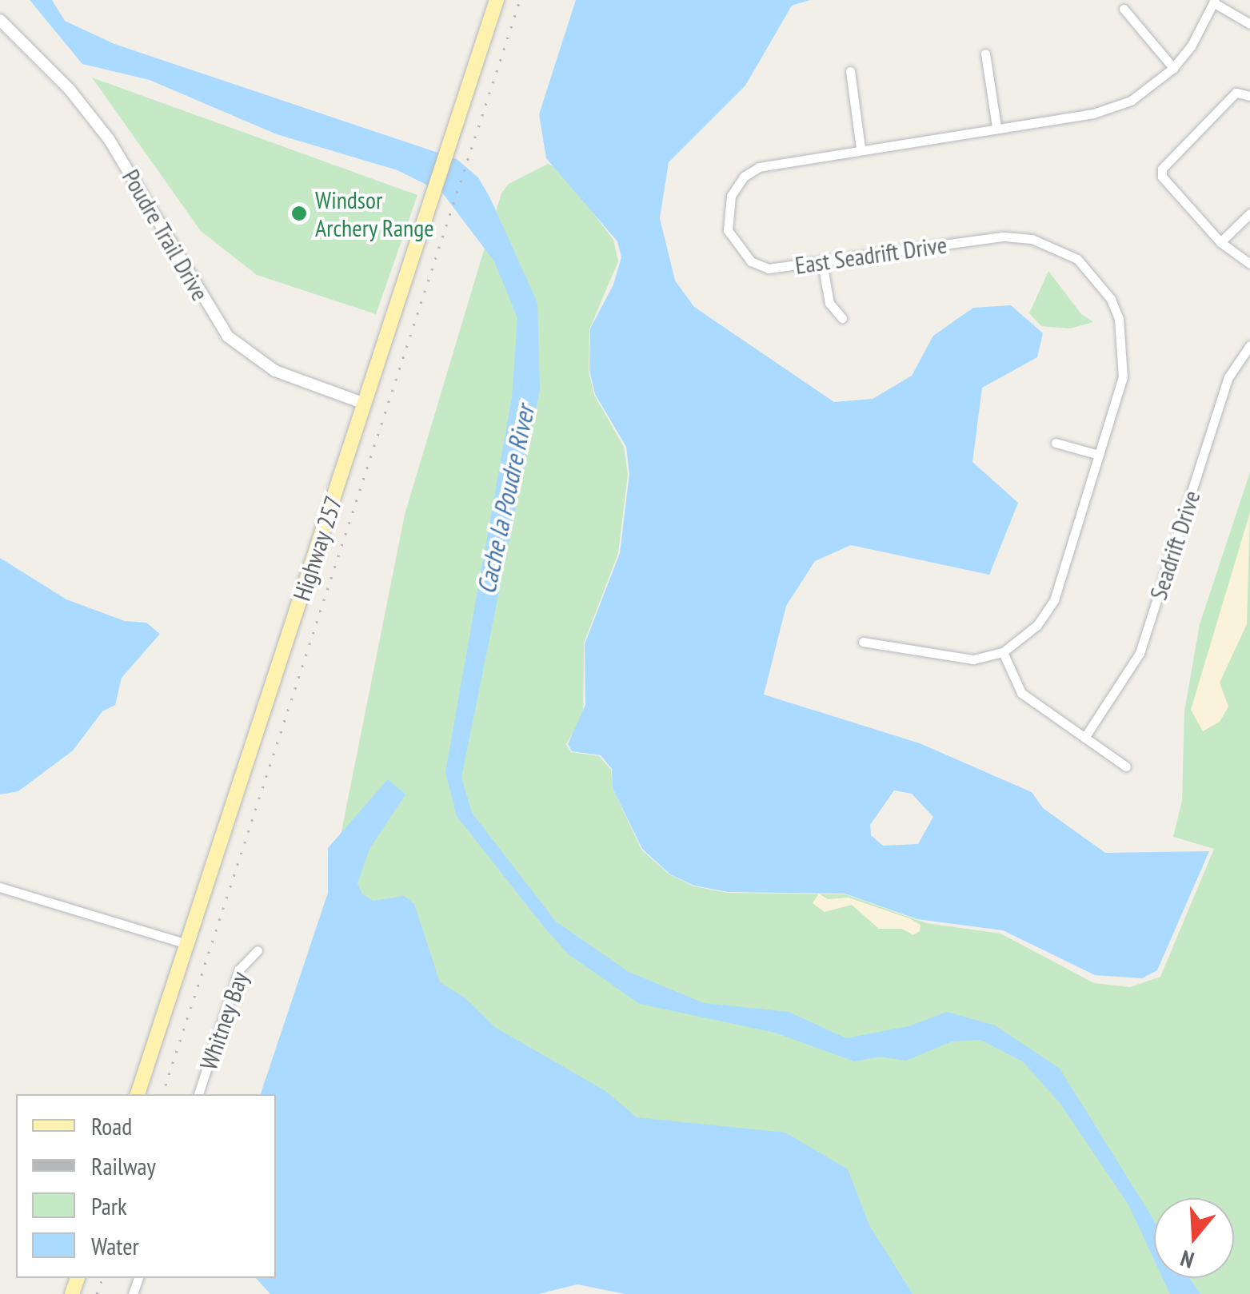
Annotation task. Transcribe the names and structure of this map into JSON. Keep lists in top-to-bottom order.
{
  "streets": {
    "main road": ["Highway 257"],
    "street": [
      "Poudre Trail Drive",
      "East Seadrift Drive",
      "Seadrift Drive",
      "Whitney Bay"
    ]
  },
  "crossings": [
    ["Poudre Trail Drive", "Highway 257"]
  ],
  "water": ["Cache la Poudre River"],
  "places": ["Windsor Archery Range"],
  "legend": [
    "Road",
    "Railway",
    "Park",
    "Water"
  ],
  "north": "bottom"
}
